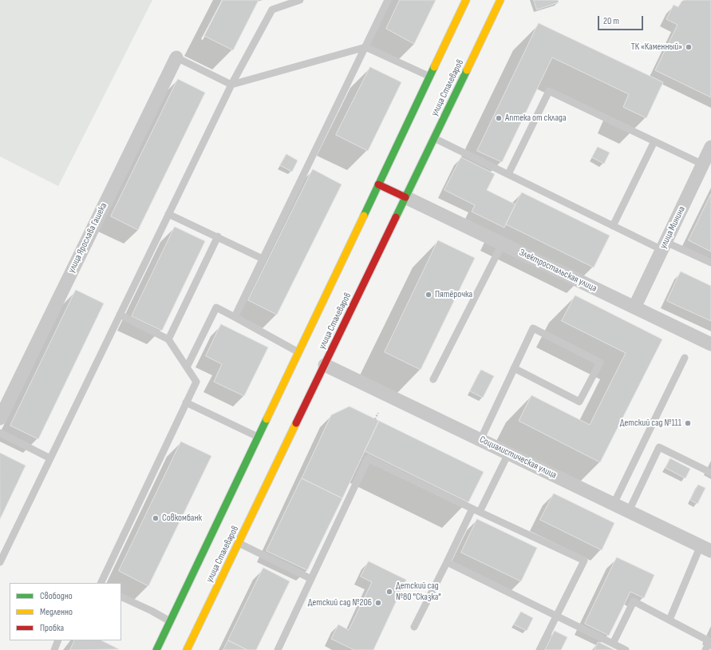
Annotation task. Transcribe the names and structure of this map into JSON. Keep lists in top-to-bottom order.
{
  "streets": {
    "main road": ["улица Сталеваров"],
    "street": [
      "улица Минина",
      "улица Ярослава Гашека",
      "Электростальская улица",
      "Социалистическая улица"
    ]
  },
  "crossings": [
    ["улица Сталеваров", "Электростальская улица"],
    ["улица Сталеваров", "Социалистическая улица"],
    ["улица Минина", "Электростальская улица"]
  ],
  "places": [
    "ТК «Каменный»",
    "Аптека от склада",
    "Пятёрочка",
    "Детский сад №111",
    "Совкомбанк",
    "Детский сад №80 \"Сказка\"",
    "Детский сад №206"
  ],
  "legend": ["Свободно", "Медленно", "Пробка"],
  "scale_bar": "20 m"
}
